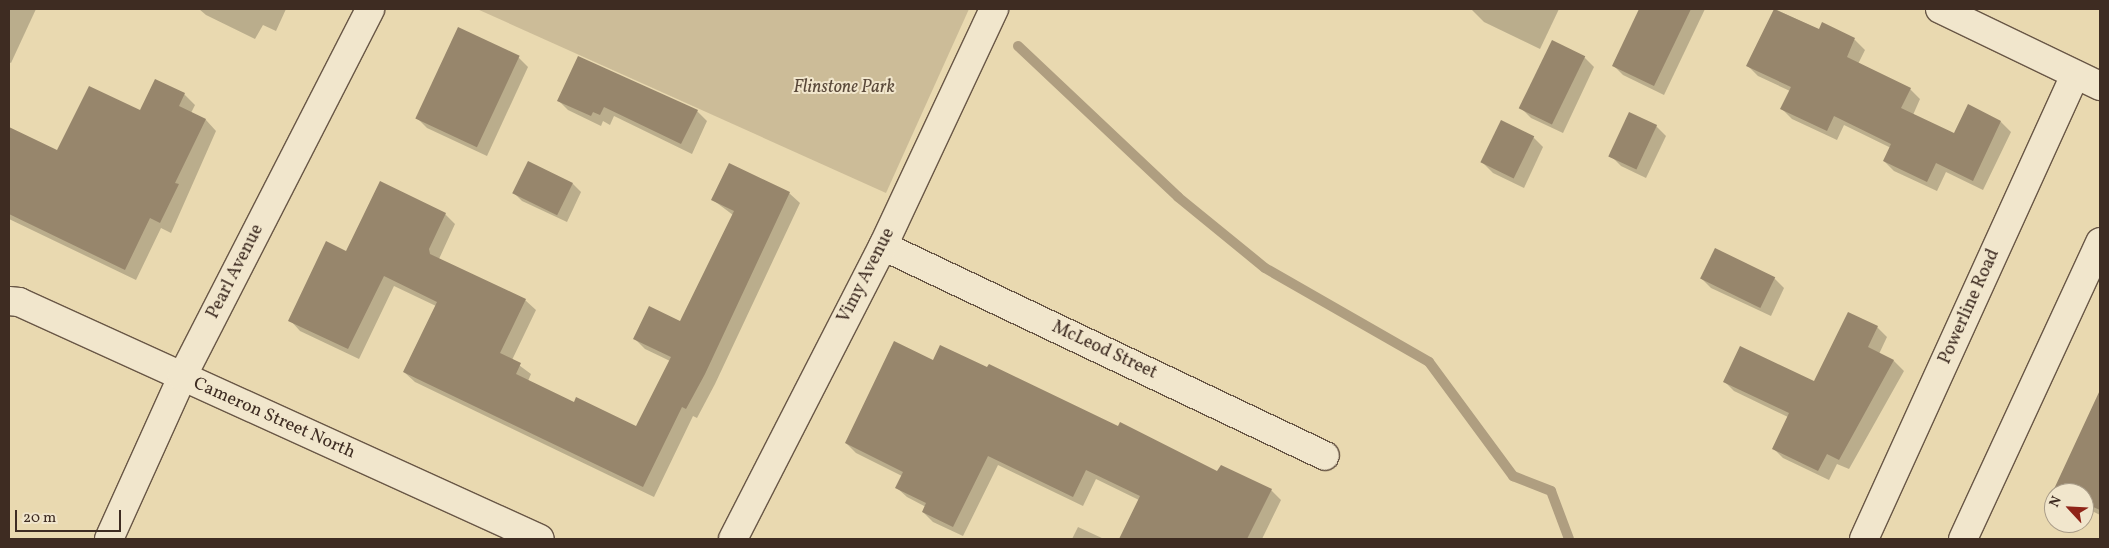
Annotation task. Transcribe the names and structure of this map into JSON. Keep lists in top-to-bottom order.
{
  "streets": {
    "street": [
      "Pearl Avenue",
      "Vimy Avenue",
      "Powerline Road",
      "McLeod Street",
      "Cameron Street North"
    ]
  },
  "crossings": [
    ["Pearl Avenue", "Cameron Street North"],
    ["Vimy Avenue", "McLeod Street"]
  ],
  "parks": ["Flinstone Park"],
  "scale_bar": "20 m",
  "north": "top left"
}
